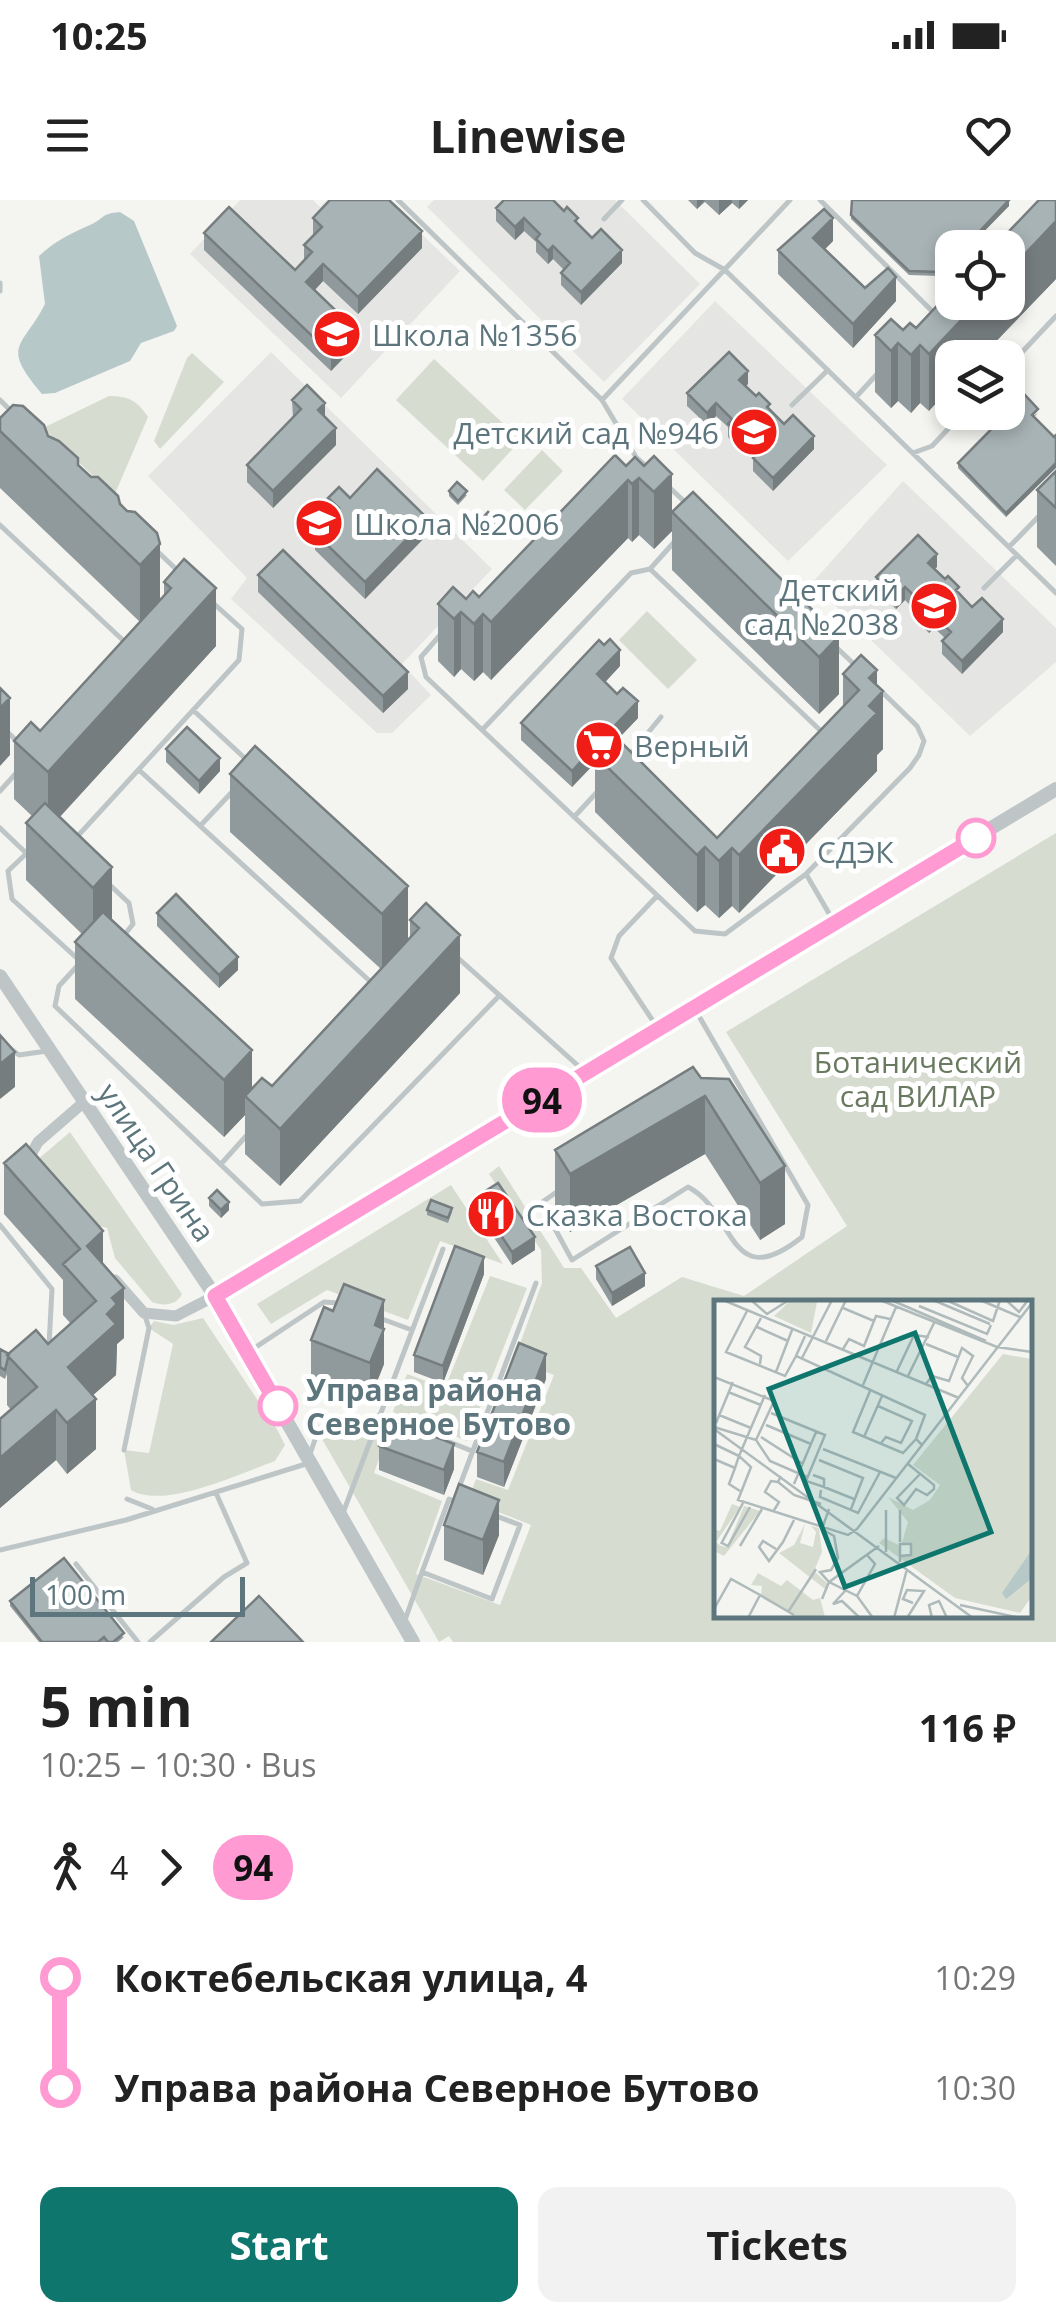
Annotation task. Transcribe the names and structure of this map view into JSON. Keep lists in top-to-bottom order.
{
  "streets": {
    "street": ["улица Грина"]
  },
  "parks": ["Ботанический сад ВИЛАР"],
  "places": {
    "school or university": [
      "Школа №1356",
      "Детский сад №946",
      "Школа №2006",
      "Детский сад №2038"
    ],
    "supermarket": ["Верный"],
    "public building": ["СДЭК"],
    "restaurant": ["Сказка Востока"],
    "other": ["Управа района Северное Бутово"]
  },
  "lines": ["bus line 94"],
  "scale_bar": "100 m",
  "page": {
    "status": "10:25",
    "header": "Linewise",
    "on_map": "94",
    "scale": "100 m",
    "heading": ["5 min", "10:25 – 10:30 · Bus", "116 ₽"],
    "legs": ["4", "94"],
    "list": [
      {
        "name": "Коктебельская улица, 4",
        "value": "10:29"
      },
      {
        "name": "Управа района Северное Бутово",
        "value": "10:30"
      }
    ],
    "buttons": ["Start", "Tickets"]
  }
}
